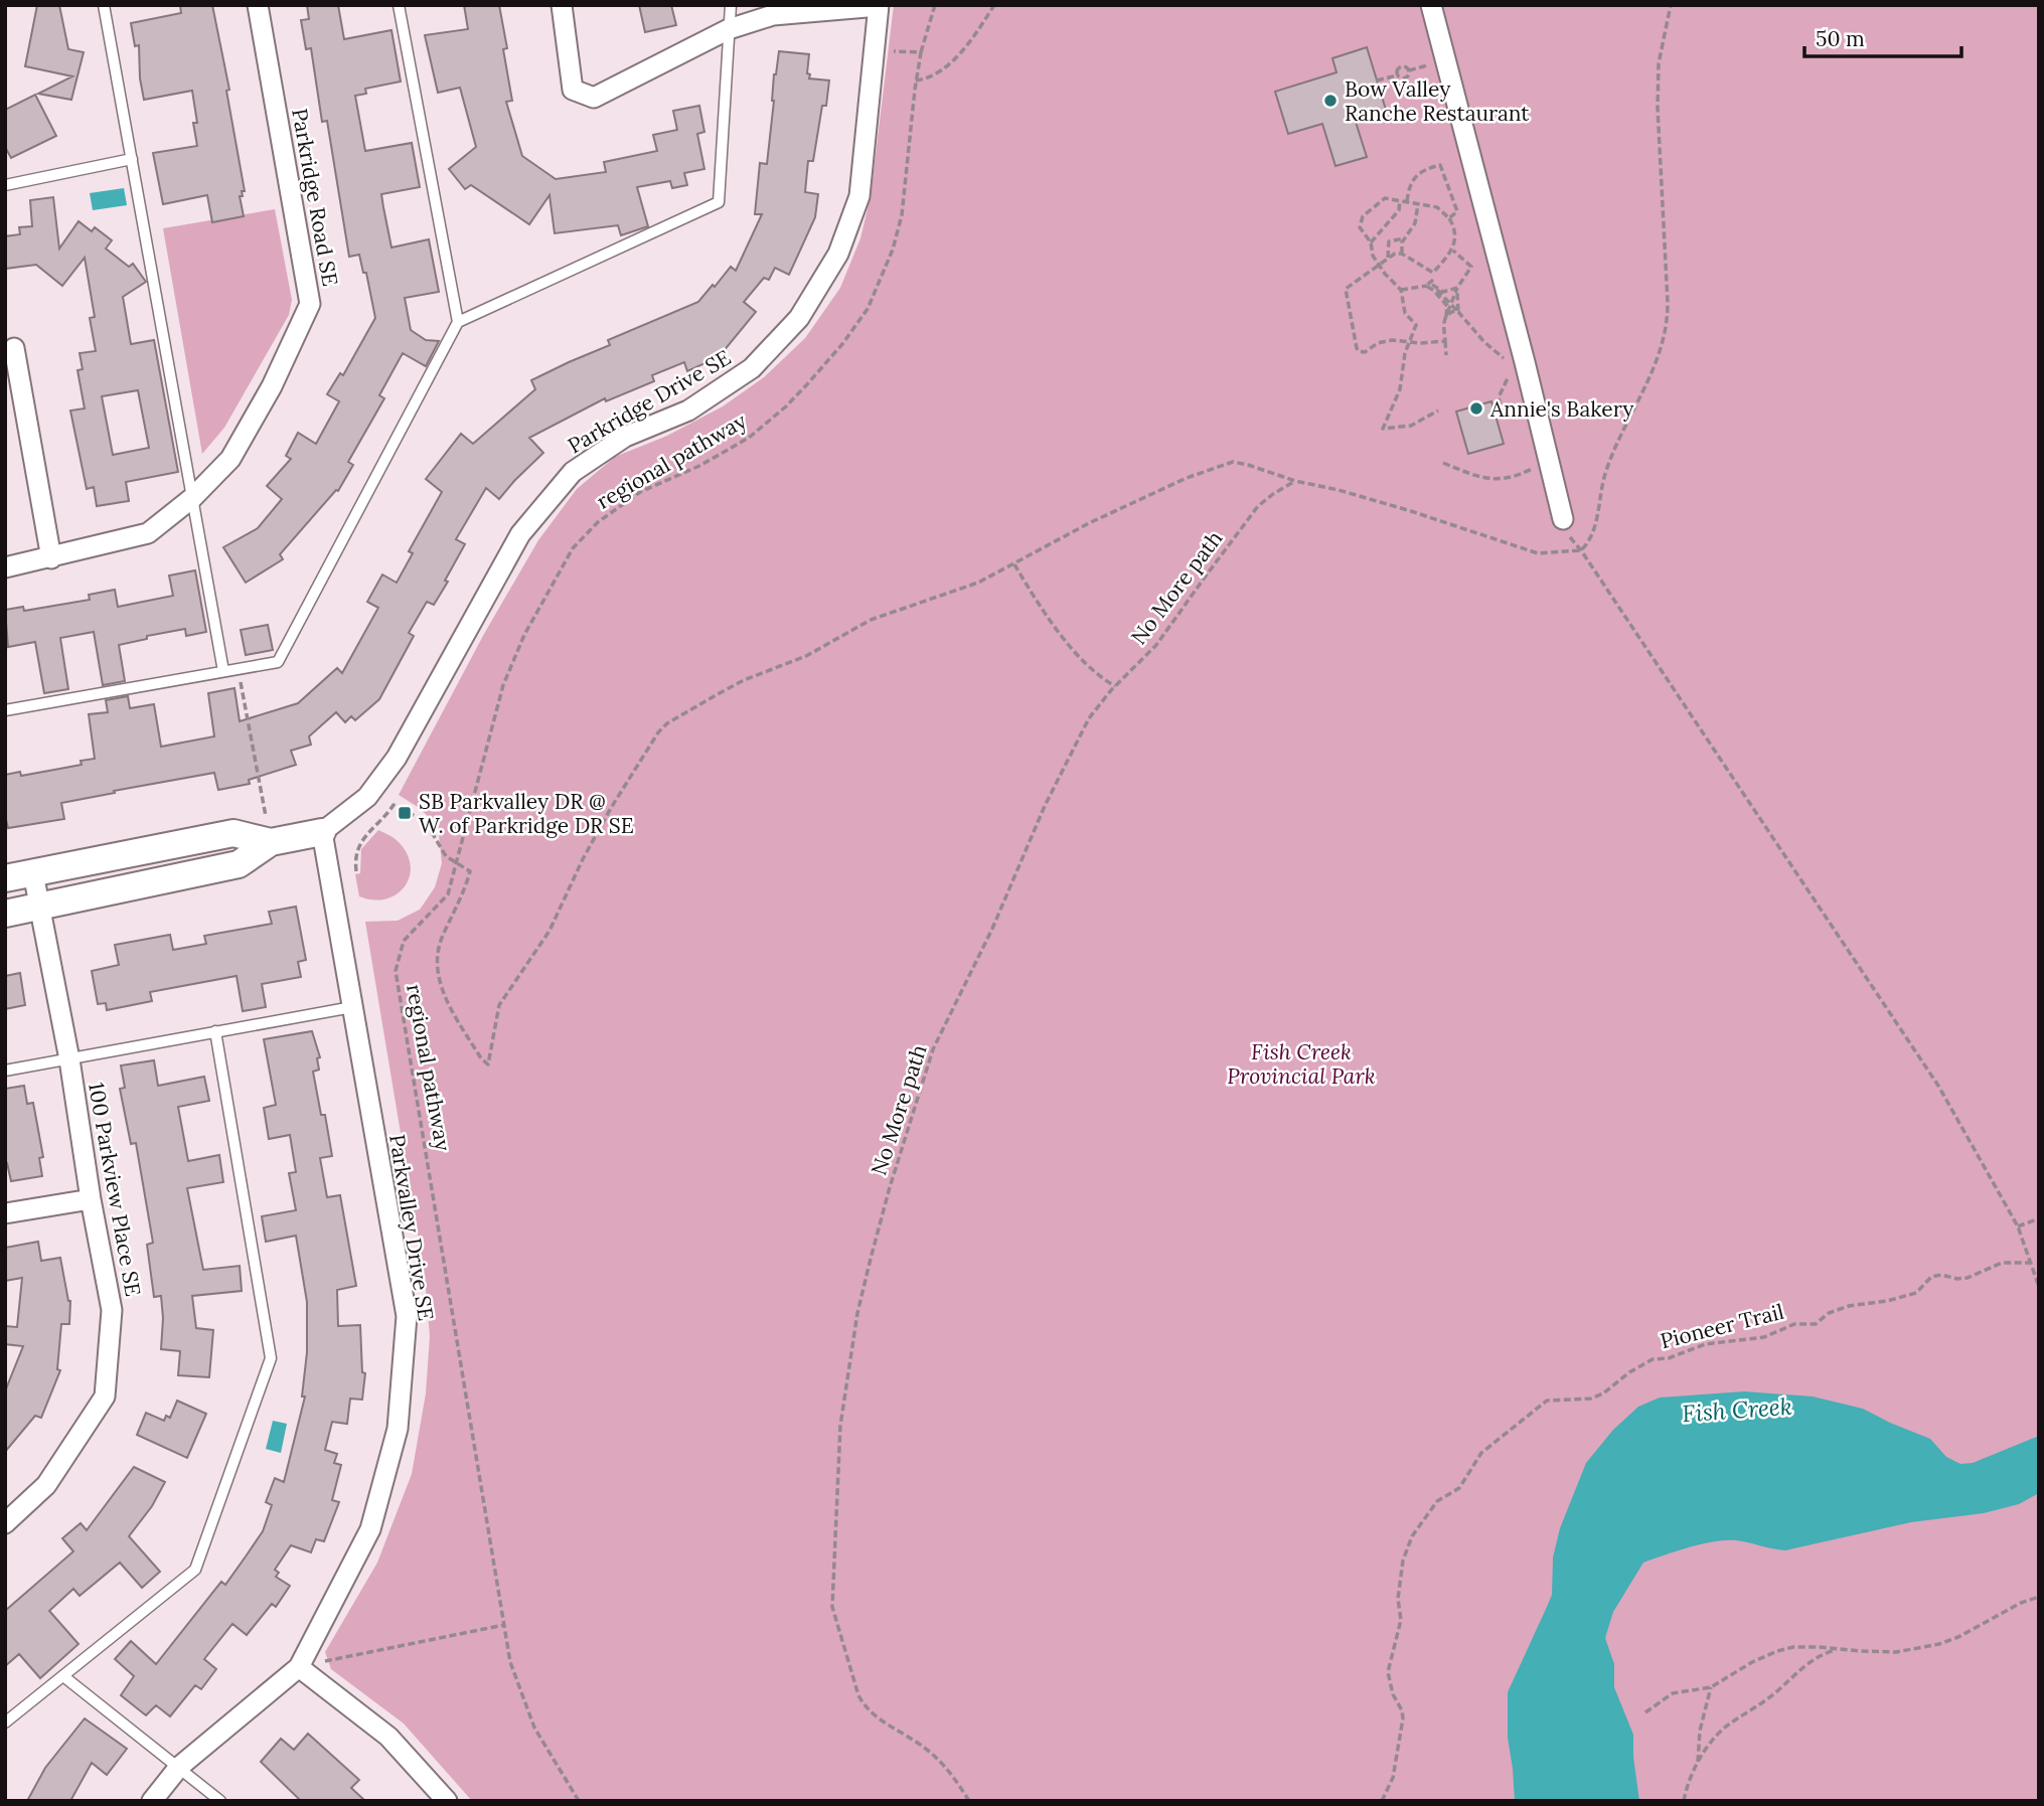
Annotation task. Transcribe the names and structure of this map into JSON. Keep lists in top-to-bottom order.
{
  "streets": {
    "street": [
      "Parkridge Road SE",
      "Parkridge Drive SE",
      "100 Parkview Place SE",
      "Parkvalley Drive SE"
    ],
    "path": ["regional pathway", "No More path", "Pioneer Trail"]
  },
  "crossings": [
    ["Parkridge Drive SE", "Parkvalley Drive SE"]
  ],
  "water": ["Fish Creek"],
  "parks": ["Fish Creek Provincial Park"],
  "places": {
    "other": ["Bow Valley Ranche Restaurant", "Annie's Bakery"],
    "transit": ["SB Parkvalley DR @ W. of Parkridge DR SE"]
  },
  "scale_bar": "50 m"
}
